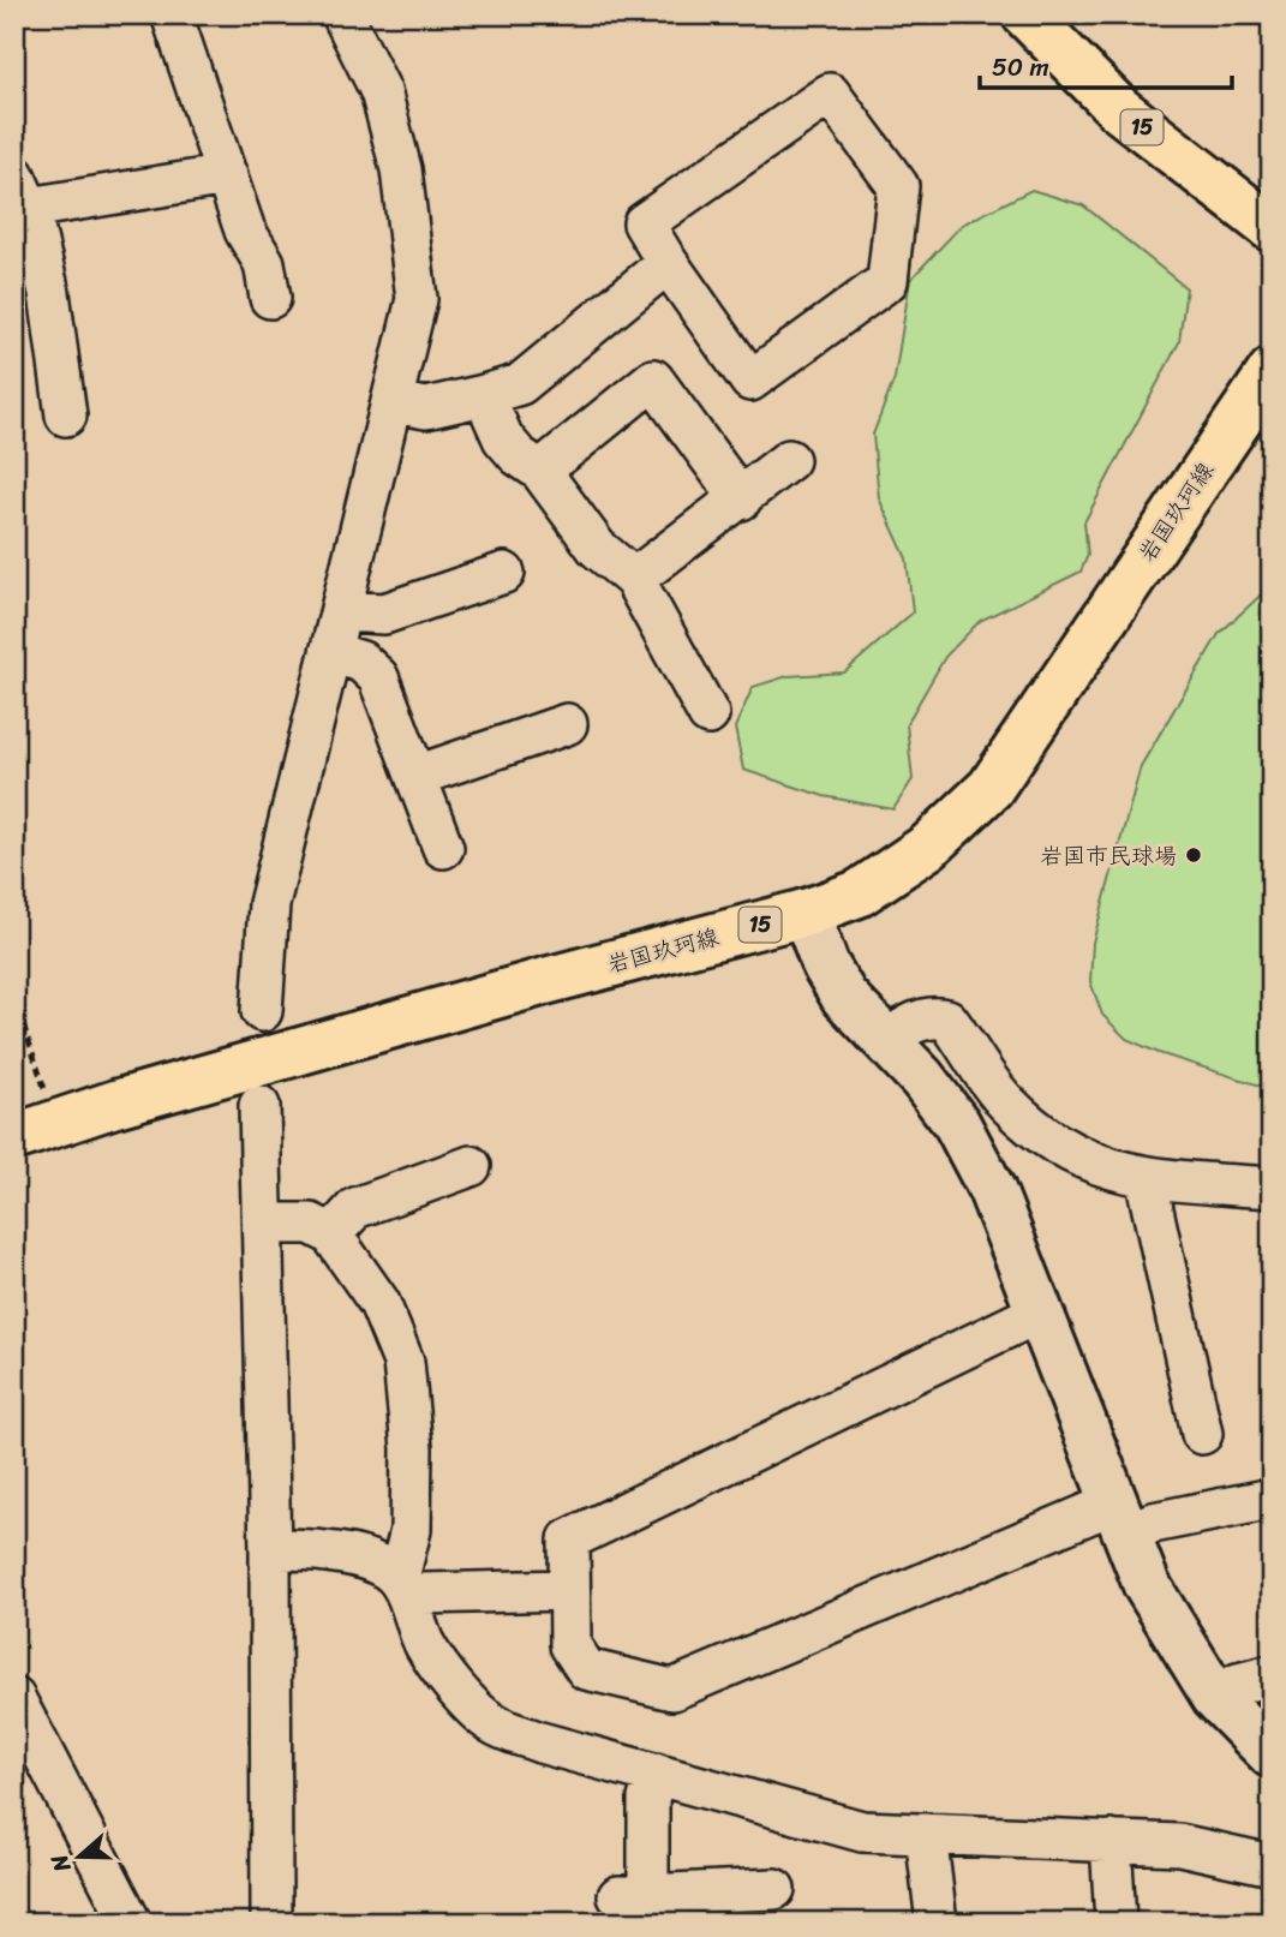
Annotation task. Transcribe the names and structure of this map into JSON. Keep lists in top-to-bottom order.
{
  "streets": {
    "main road": ["15", "岩国玖珂線"]
  },
  "places": ["岩国市民球場"],
  "scale_bar": "50 m",
  "north": "left"
}
